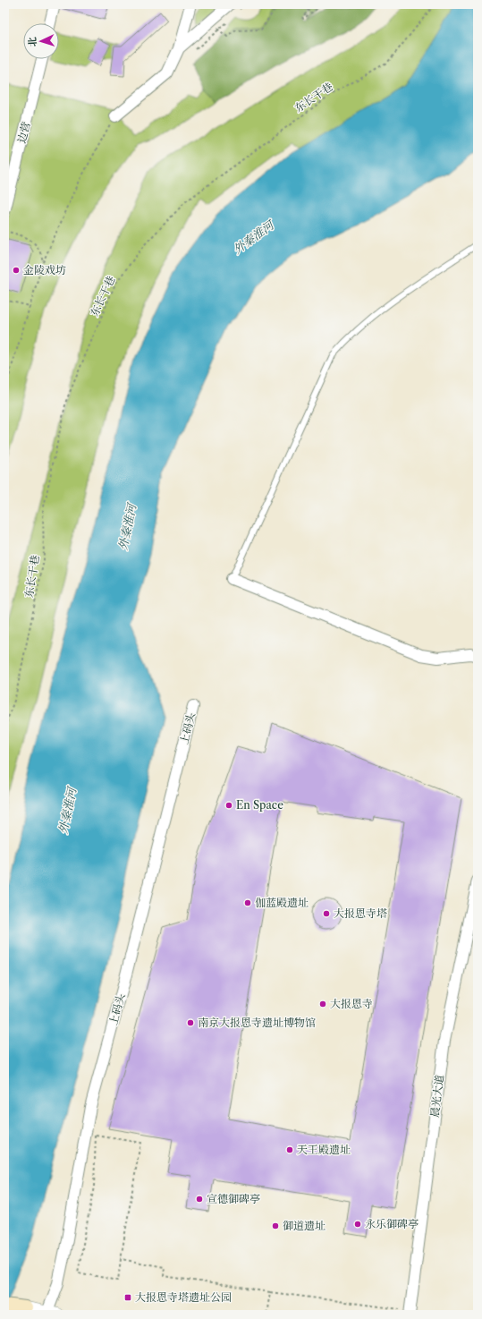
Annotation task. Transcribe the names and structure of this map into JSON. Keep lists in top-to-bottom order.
{
  "streets": {
    "street": ["边营", "上码头", "晨光大道"],
    "path": ["东长干巷"]
  },
  "water": ["外秦淮河"],
  "places": {
    "other": [
      "金陵戏坊",
      "En Space",
      "伽蓝殿遗址",
      "大报恩寺塔",
      "大报恩寺",
      "南京大报恩寺遗址博物馆",
      "天王殿遗址",
      "宣德御碑亭",
      "永乐御碑亭",
      "御道遗址"
    ],
    "transit": ["大报恩寺塔遗址公园"]
  },
  "north": "left"
}
